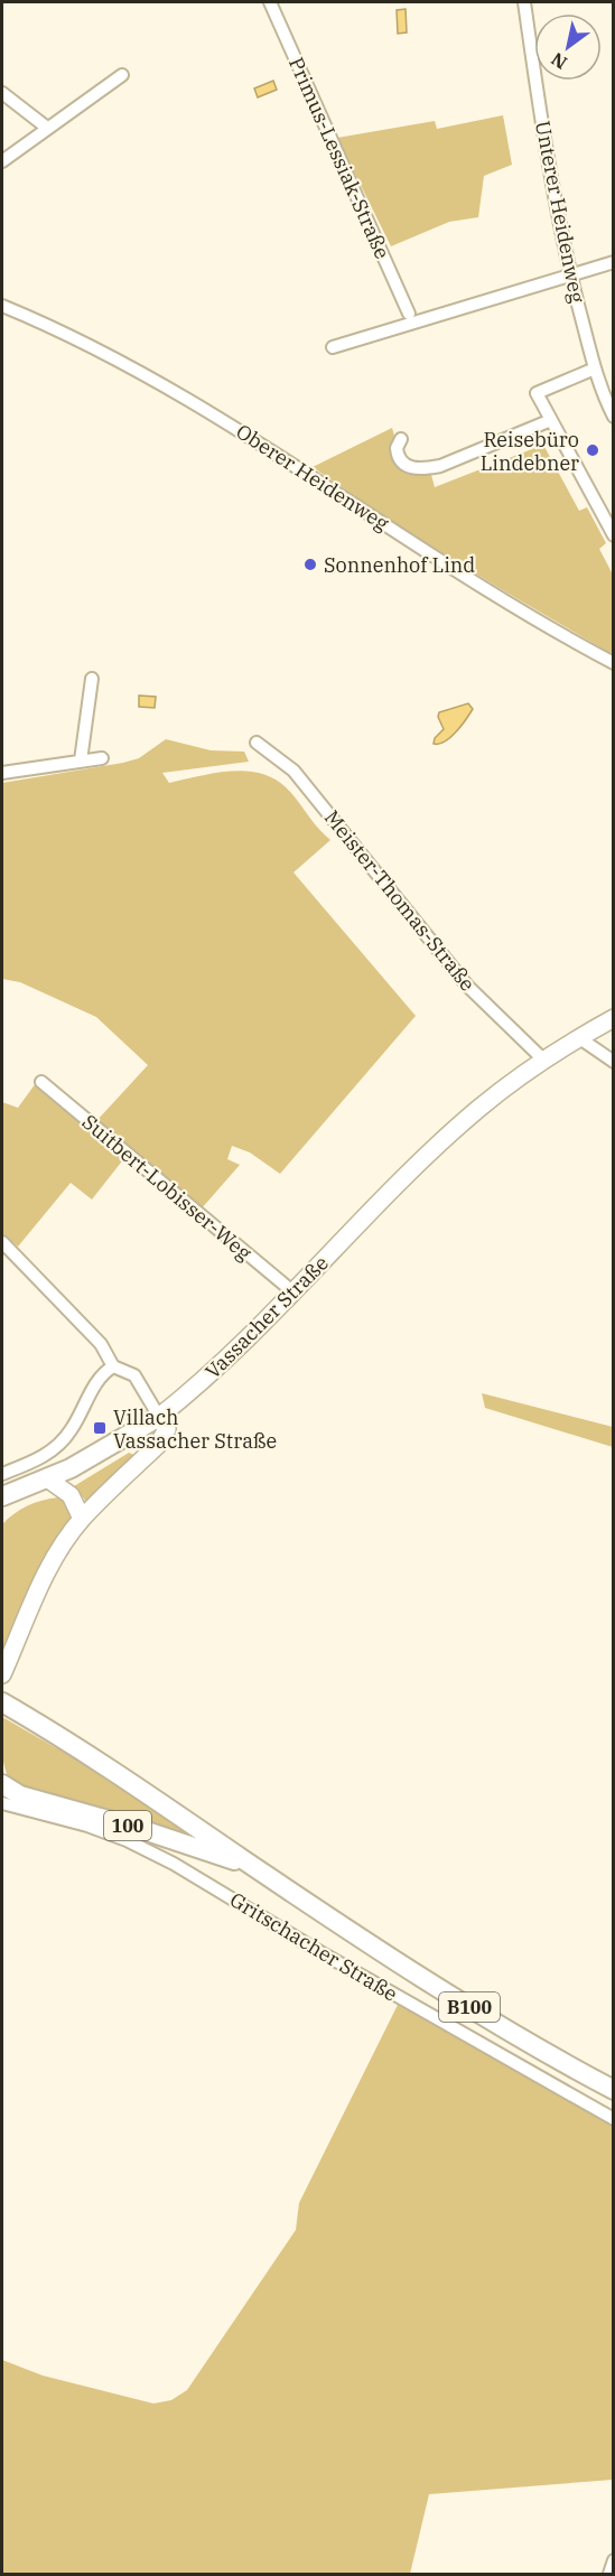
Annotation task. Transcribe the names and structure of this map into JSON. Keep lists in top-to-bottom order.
{
  "streets": {
    "main road": ["Vassacher Straße", "100", "B100"],
    "street": [
      "Primus-Lessiak-Straße",
      "Unterer Heidenweg",
      "Oberer Heidenweg",
      "Meister-Thomas-Straße",
      "Suitbert-Lobisser-Weg",
      "Gritschacher Straße"
    ]
  },
  "crossings": [
    ["Meister-Thomas-Straße", "Vassacher Straße"],
    ["Suitbert-Lobisser-Weg", "Vassacher Straße"],
    ["100", "B100"]
  ],
  "places": {
    "other": ["Reisebüro Lindebner", "Sonnenhof Lind"],
    "transit": ["Villach Vassacher Straße"]
  },
  "north": "bottom left"
}
